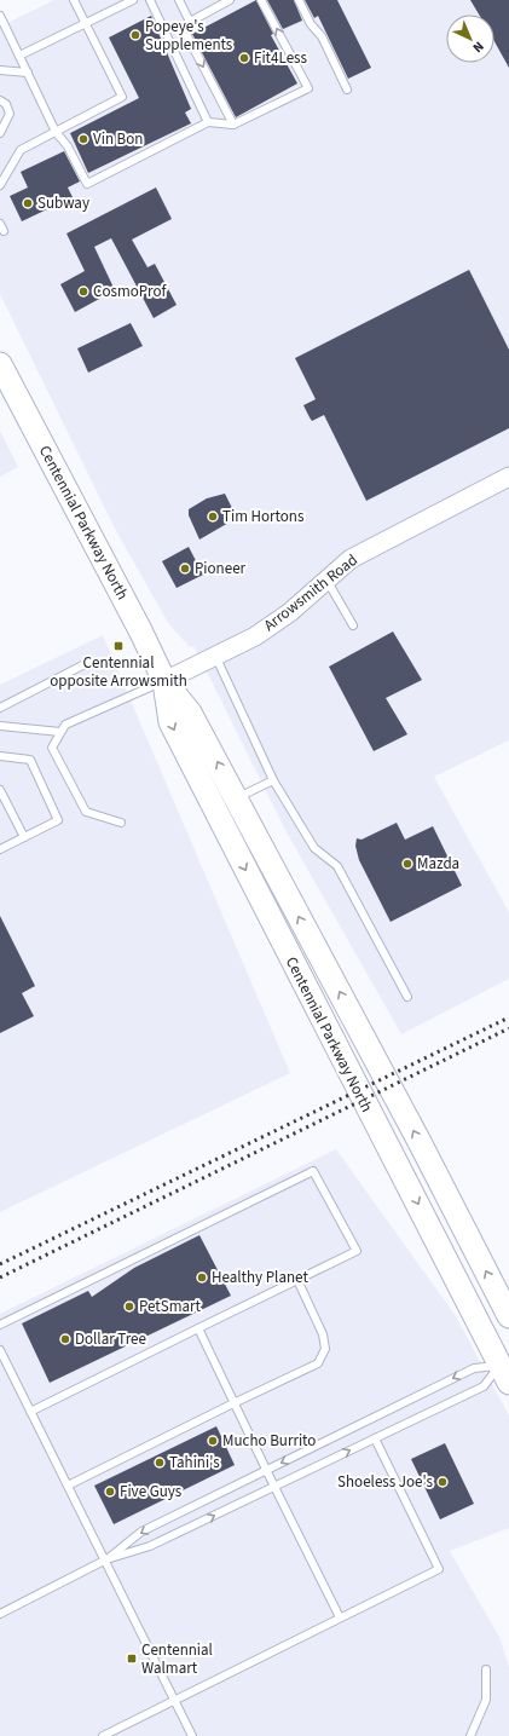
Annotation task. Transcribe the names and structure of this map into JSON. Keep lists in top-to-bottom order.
{
  "streets": {
    "main road": ["Centennial Parkway North"],
    "street": ["Arrowsmith Road"]
  },
  "crossings": [
    ["Centennial Parkway North", "Arrowsmith Road"]
  ],
  "places": {
    "other": [
      "Popeye's Supplements",
      "Fit4Less",
      "Vin Bon",
      "Subway",
      "CosmoProf",
      "Tim Hortons",
      "Pioneer",
      "Mazda",
      "Healthy Planet",
      "PetSmart",
      "Dollar Tree",
      "Mucho Burrito",
      "Tahini's",
      "Shoeless Joe's",
      "Five Guys"
    ],
    "transit": ["Centennial opposite Arrowsmith", "Centennial Walmart"]
  },
  "north": "bottom right"
}
